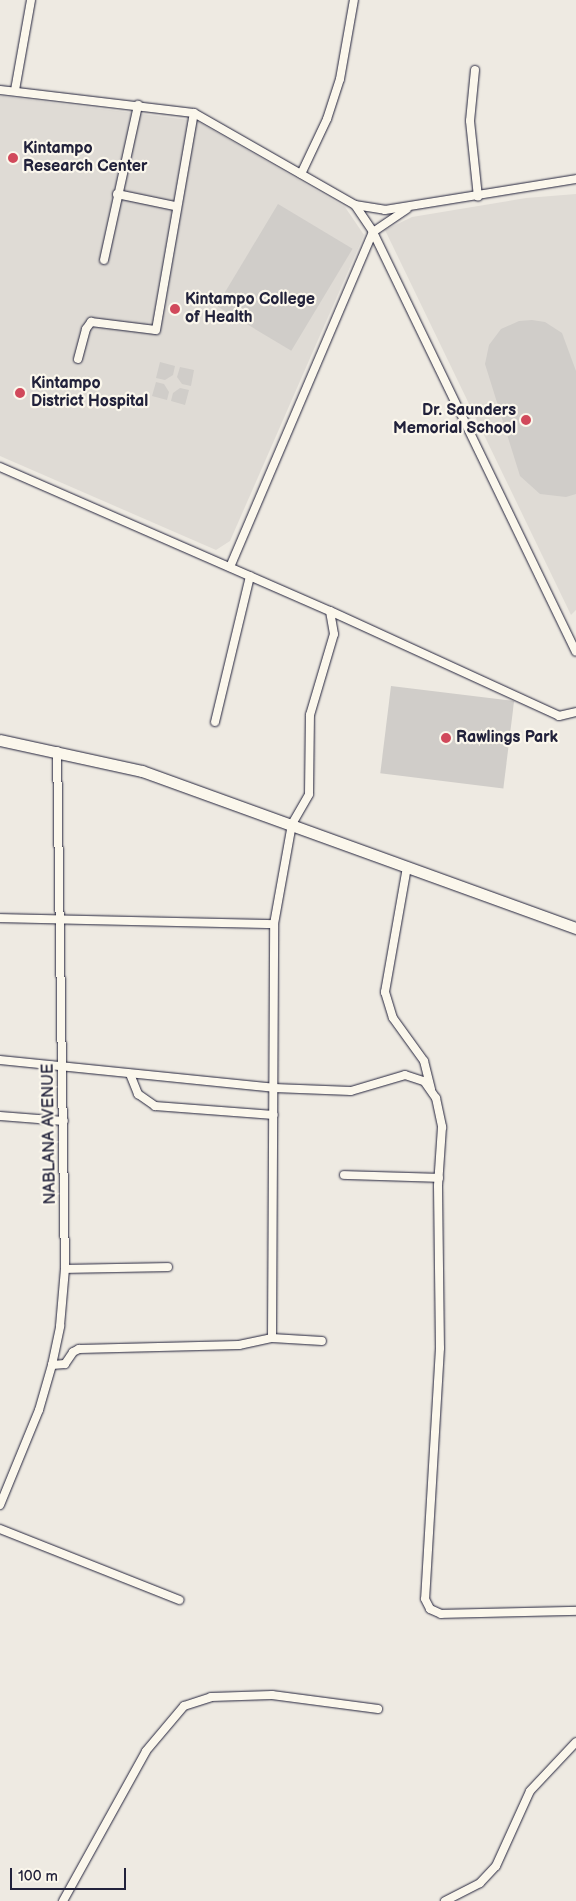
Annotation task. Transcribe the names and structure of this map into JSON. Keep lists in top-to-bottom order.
{
  "streets": {
    "street": ["NABLANA AVENUE"]
  },
  "places": [
    "Kintampo Research Center",
    "Kintampo College of Health",
    "Kintampo District Hospital",
    "Dr. Saunders Memorial School",
    "Rawlings Park"
  ],
  "scale_bar": "100 m"
}
